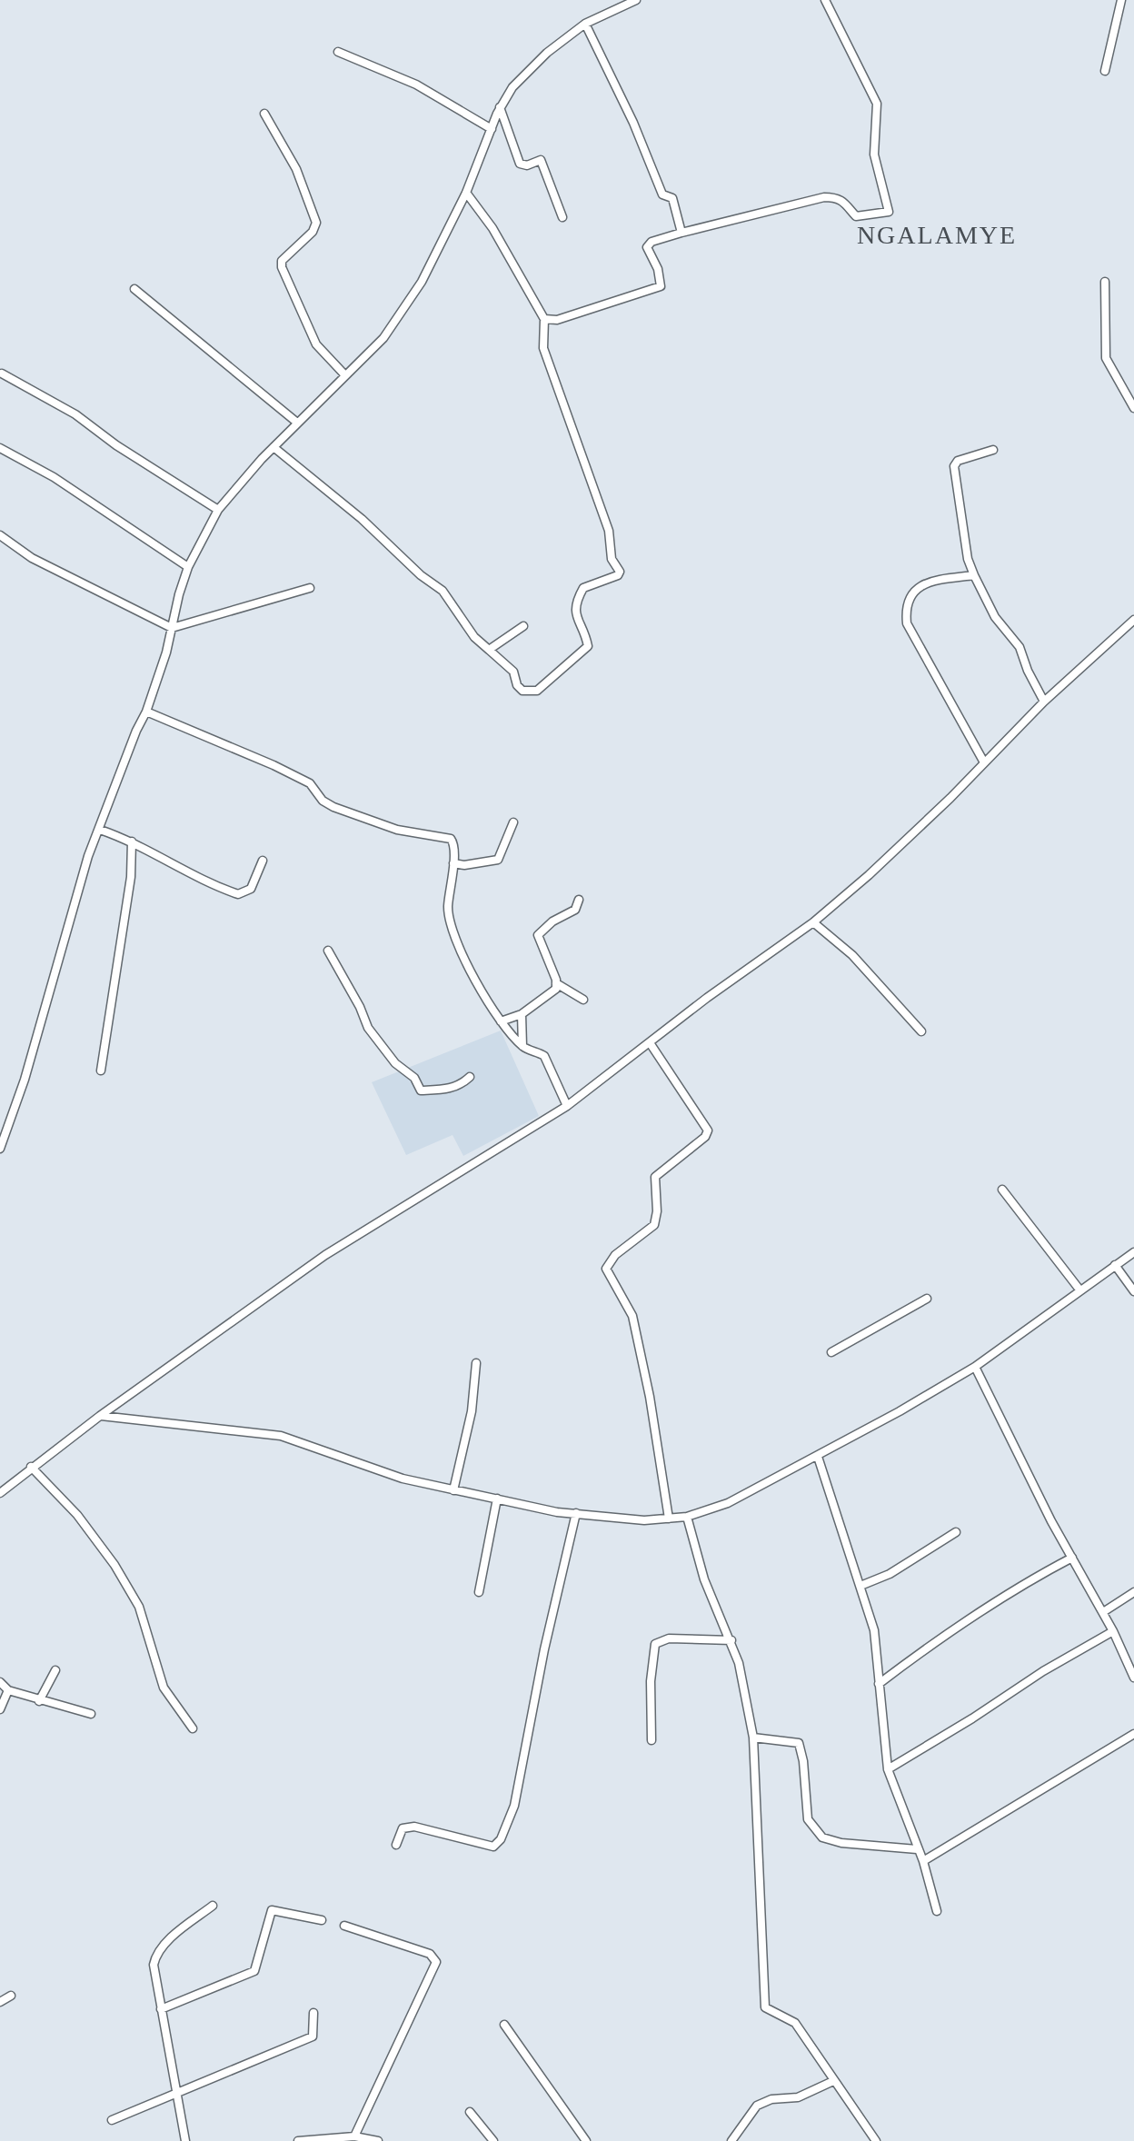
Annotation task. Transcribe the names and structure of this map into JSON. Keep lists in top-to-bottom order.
{
  "districts": ["NGALAMYE"]
}
